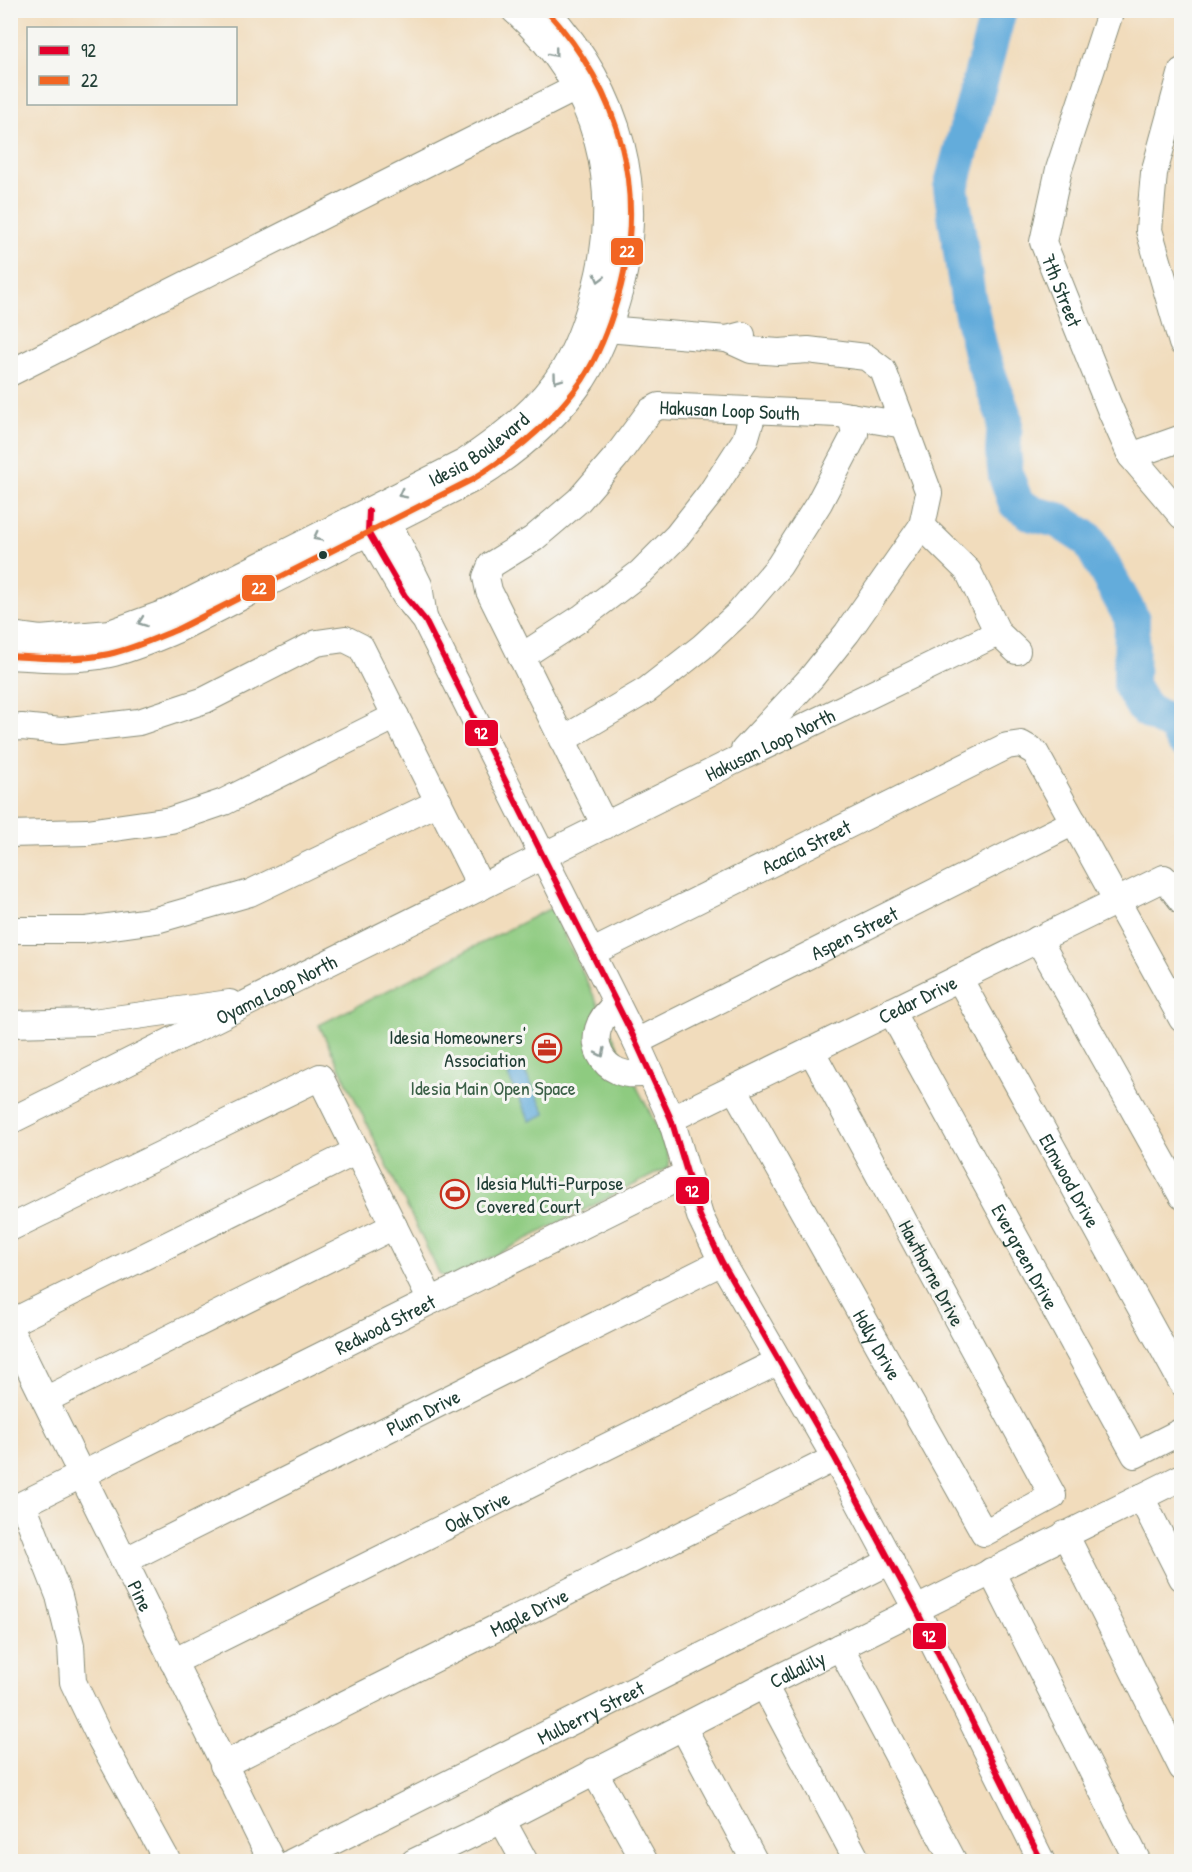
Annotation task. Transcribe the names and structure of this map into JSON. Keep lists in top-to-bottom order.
{
  "streets": {
    "street": [
      "7th Street",
      "Hakusan Loop South",
      "Idesia Boulevard",
      "Hakusan Loop North",
      "Acacia Street",
      "Aspen Street",
      "Oyama Loop North",
      "Cedar Drive",
      "Elmwood Drive",
      "Evergreen Drive",
      "Hawthorne Drive",
      "Redwood Street",
      "Holly Drive",
      "Plum Drive",
      "Oak Drive",
      "Pine",
      "Maple Drive",
      "Callalily",
      "Mulberry Street"
    ]
  },
  "crossings": [
    ["Hakusan Loop North", "Oyama Loop North"],
    ["Acacia Street", "Aspen Street"],
    ["Cedar Drive", "Elmwood Drive"],
    ["Cedar Drive", "Evergreen Drive"],
    ["Cedar Drive", "Hawthorne Drive"],
    ["Cedar Drive", "Holly Drive"],
    ["Hawthorne Drive", "Holly Drive"],
    ["Redwood Street", "Pine"],
    ["Plum Drive", "Pine"],
    ["Oak Drive", "Pine"],
    ["Pine", "Maple Drive"]
  ],
  "parks": ["Idesia Main Open Space"],
  "places": {
    "office": ["Idesia Homeowners' Association"],
    "sports": ["Idesia Multi-Purpose Covered Court"]
  },
  "lines": ["transit line 22", "transit line 92"],
  "legend": ["92", "22"]
}
